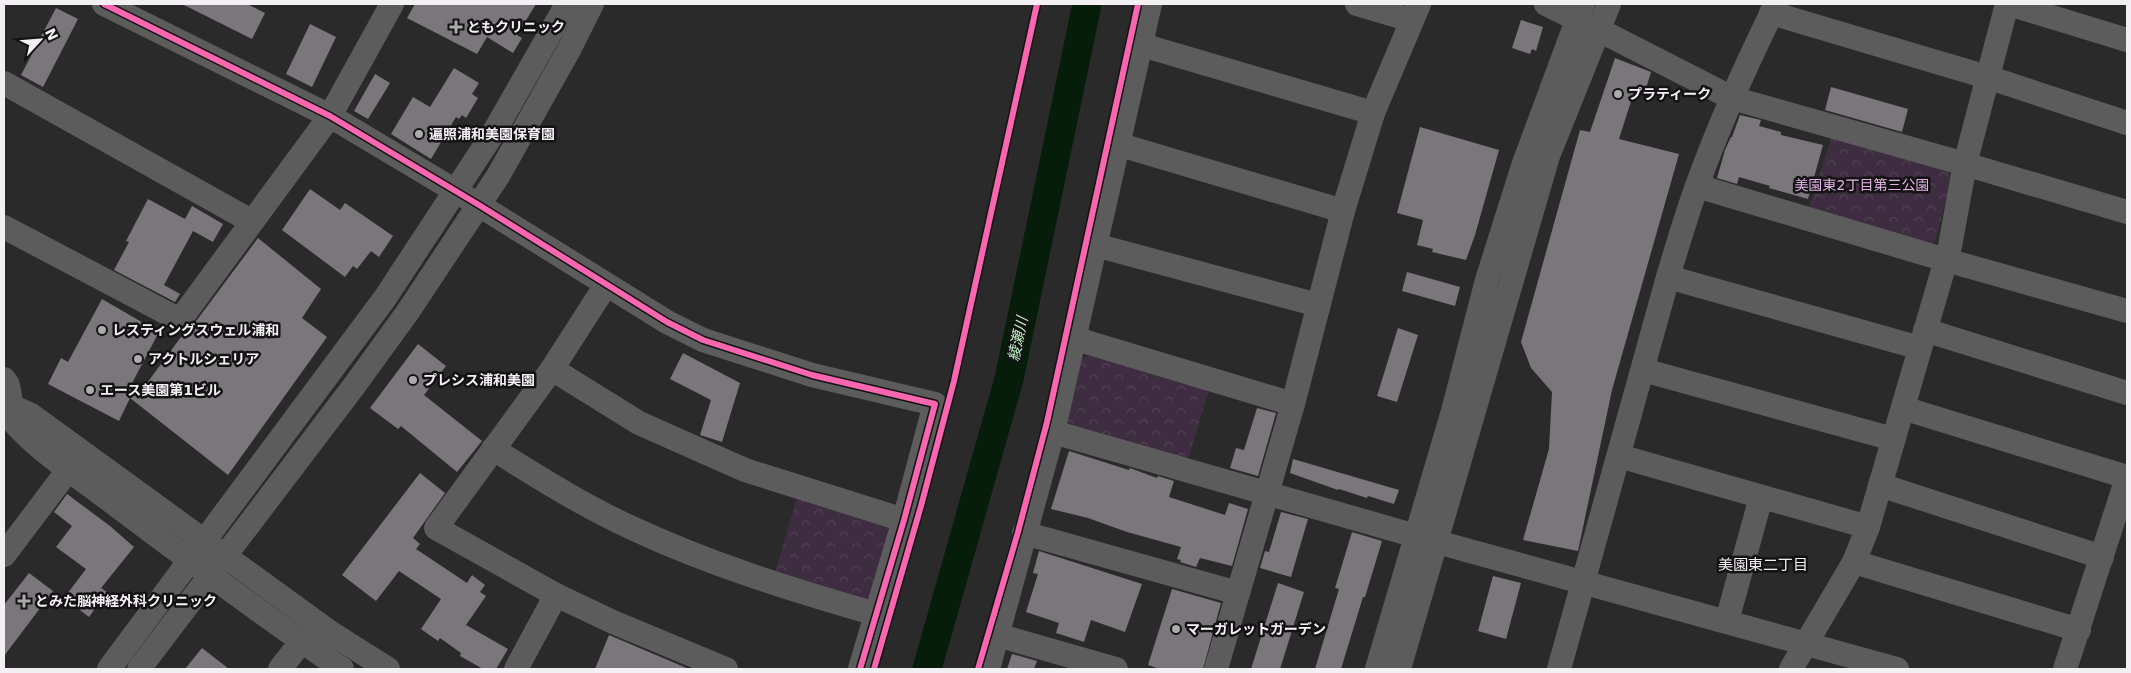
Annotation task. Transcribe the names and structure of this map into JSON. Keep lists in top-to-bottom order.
{
  "districts": ["美園東二丁目"],
  "water": ["綾瀬川"],
  "parks": ["美園東2丁目第三公園"],
  "places": {
    "health": ["ともクリニック", "とみた脳神経外科クリニック"],
    "other": [
      "プラティーク",
      "遍照浦和美園保育園",
      "レスティングスウェル浦和",
      "アクトルシェリア",
      "プレシス浦和美園",
      "エース美園第1ビル",
      "マーガレットガーデン"
    ]
  },
  "north": "top right"
}
